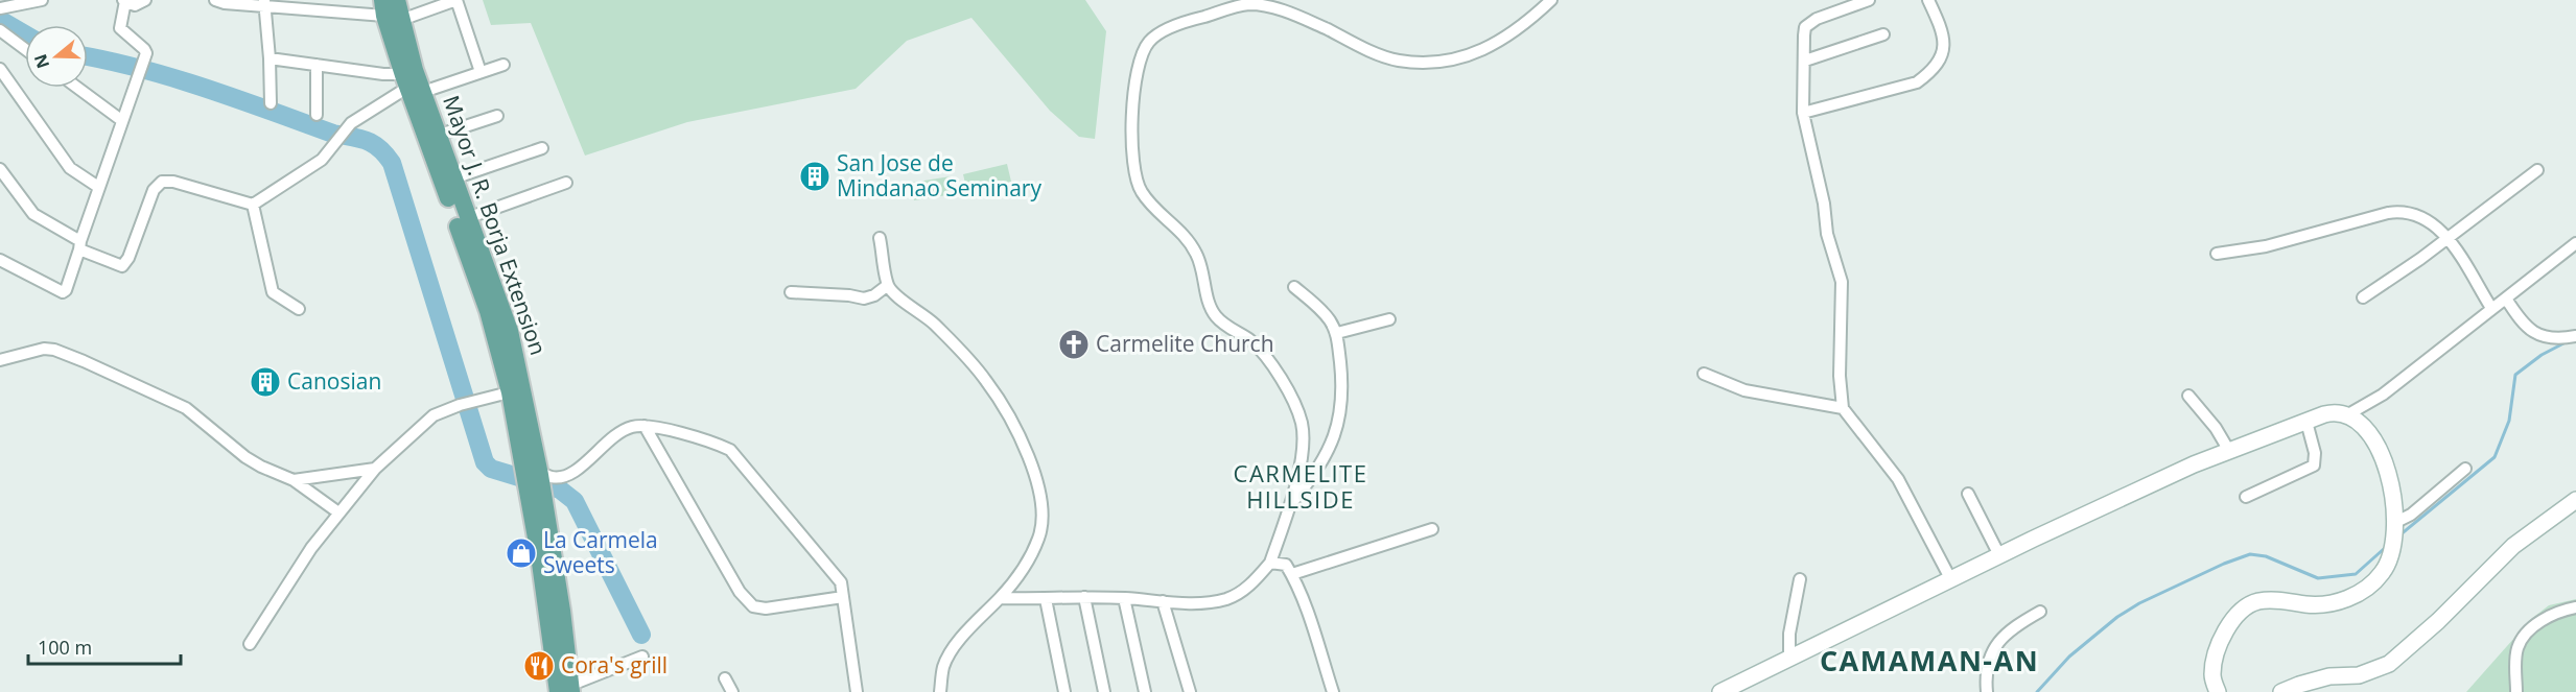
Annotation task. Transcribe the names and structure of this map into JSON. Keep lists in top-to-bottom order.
{
  "streets": {
    "main road": ["Mayor J. R. Borja Extension"]
  },
  "districts": ["CARMELITE HILLSIDE", "CAMAMAN-AN"],
  "places": {
    "building": ["San Jose de Mindanao Seminary", "Canosian"],
    "church": ["Carmelite Church"],
    "shop": ["La Carmela Sweets"],
    "restaurant": ["Cora's grill"]
  },
  "scale_bar": "100 m",
  "north": "left"
}
